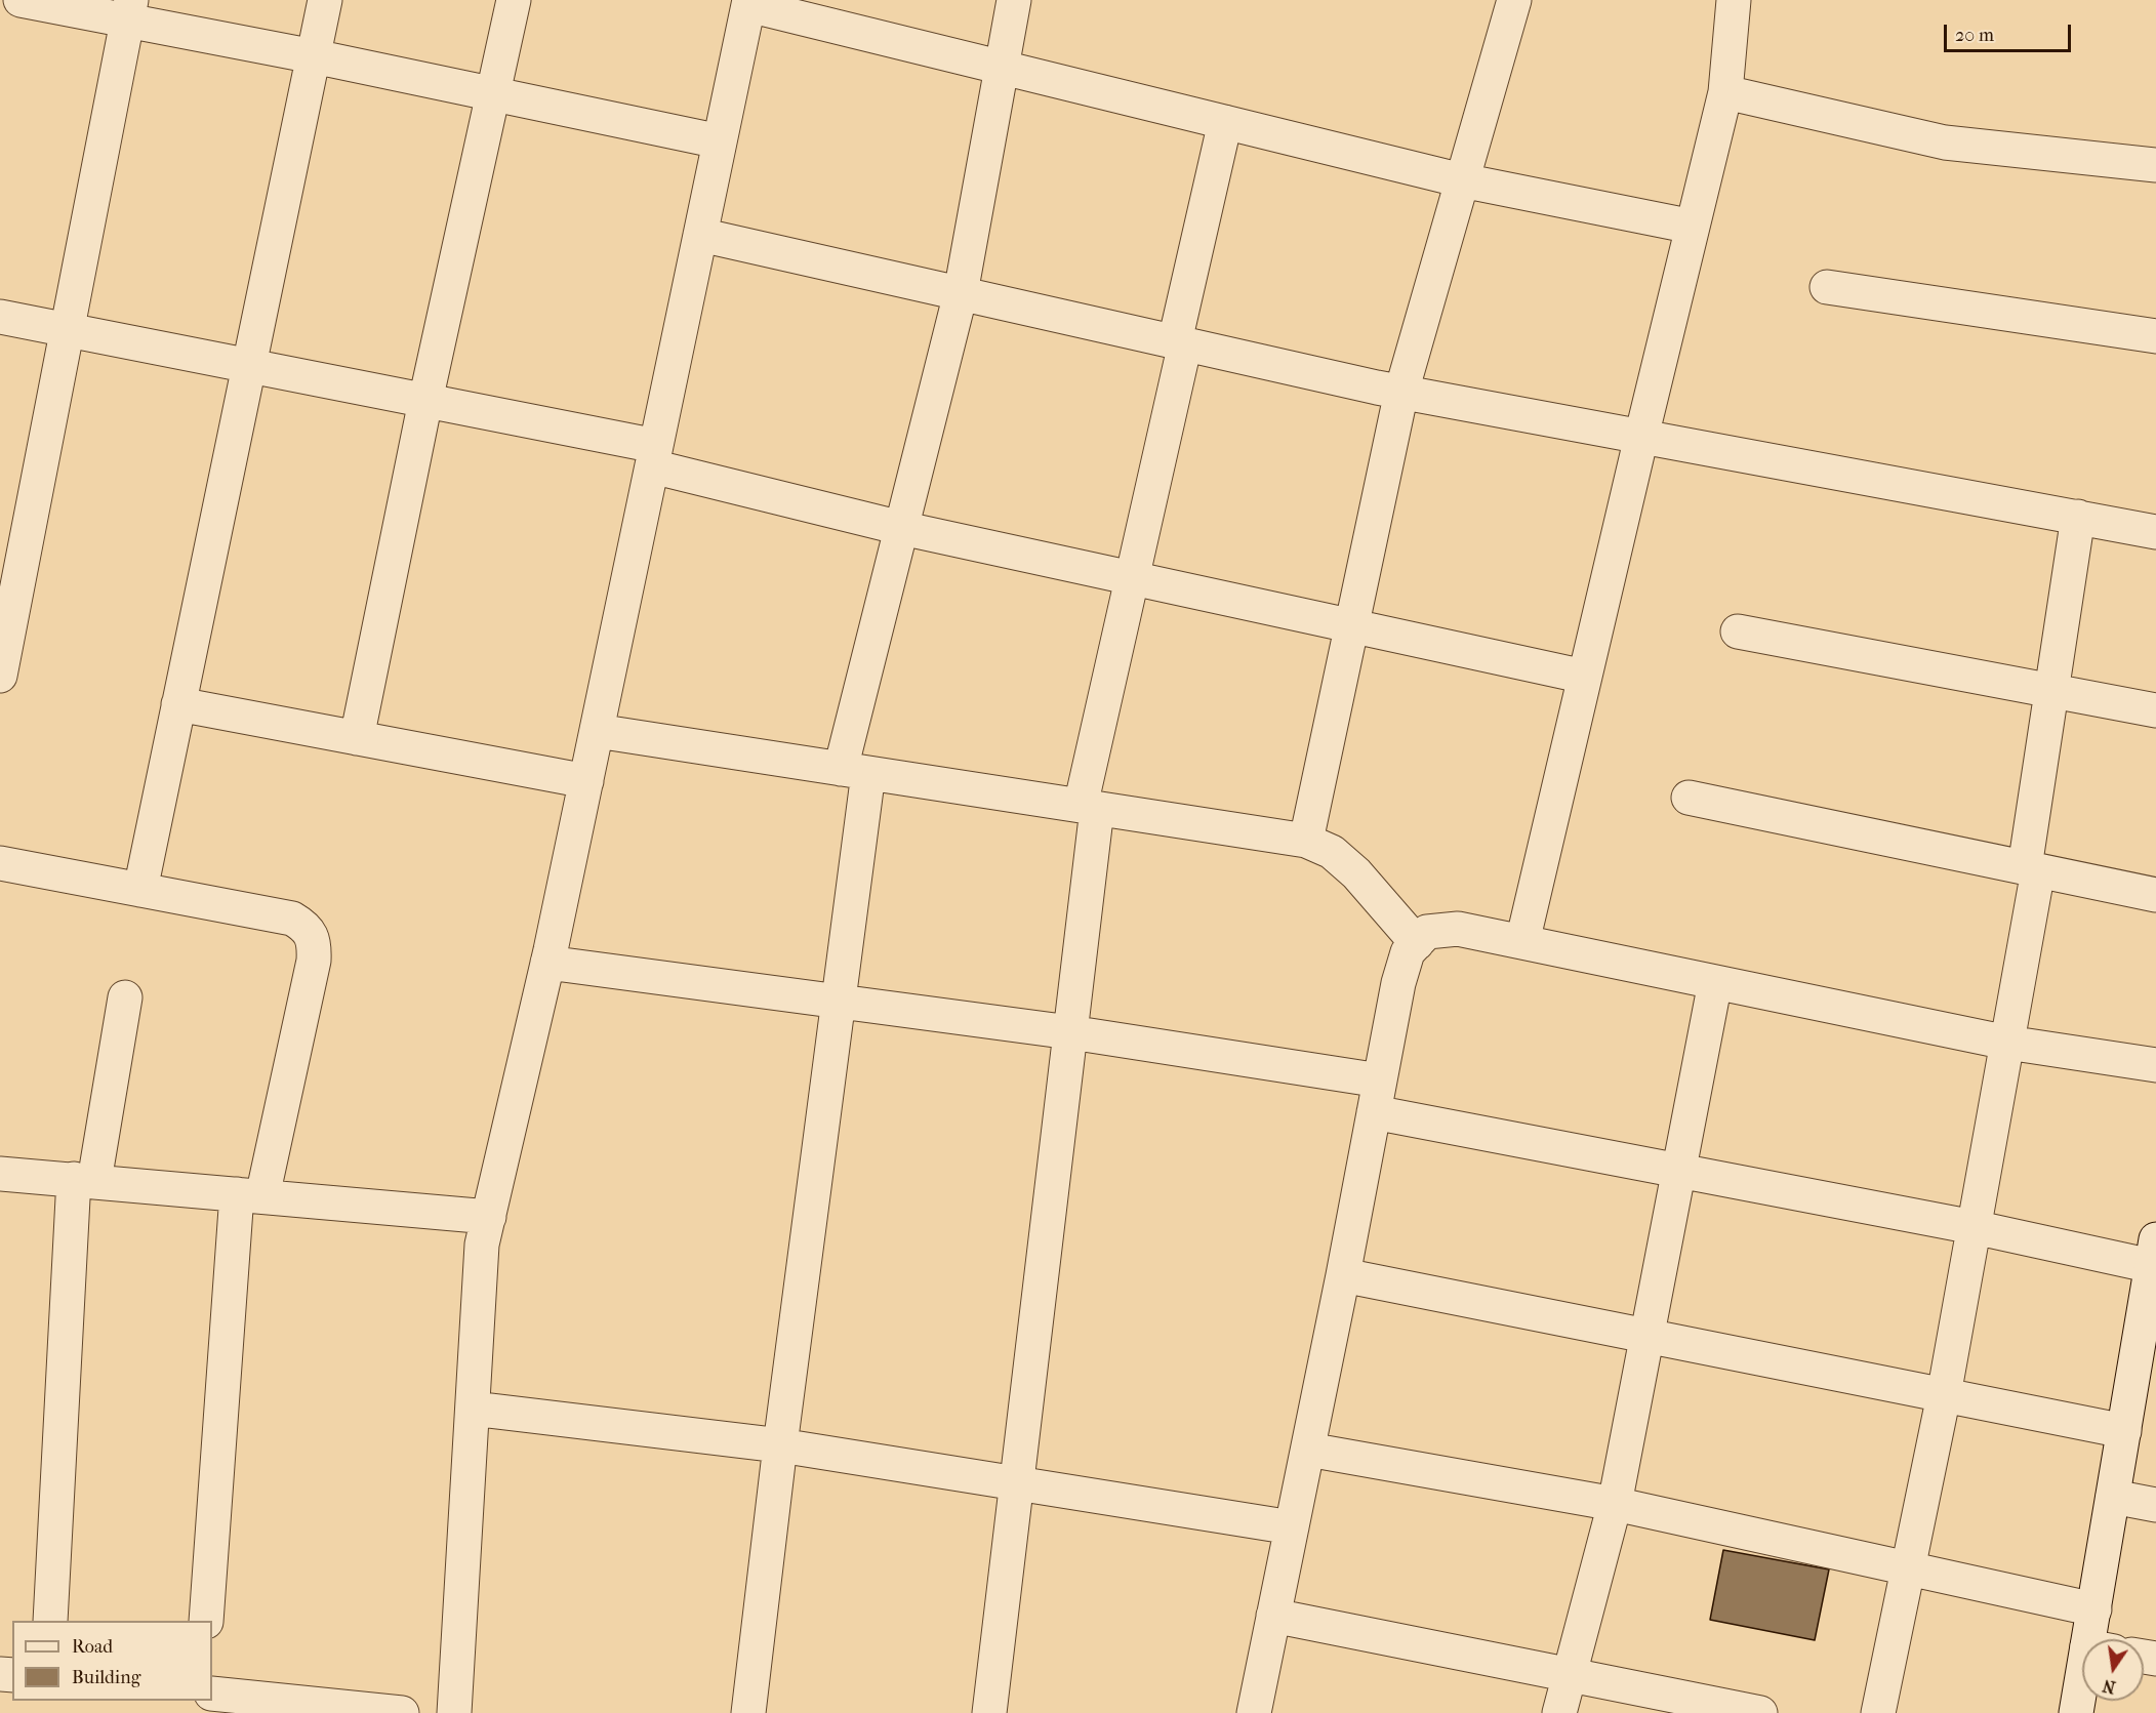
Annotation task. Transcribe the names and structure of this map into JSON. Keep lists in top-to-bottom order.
{
  "legend": ["Road", "Building"],
  "scale_bar": "20 m",
  "north": "bottom"
}
